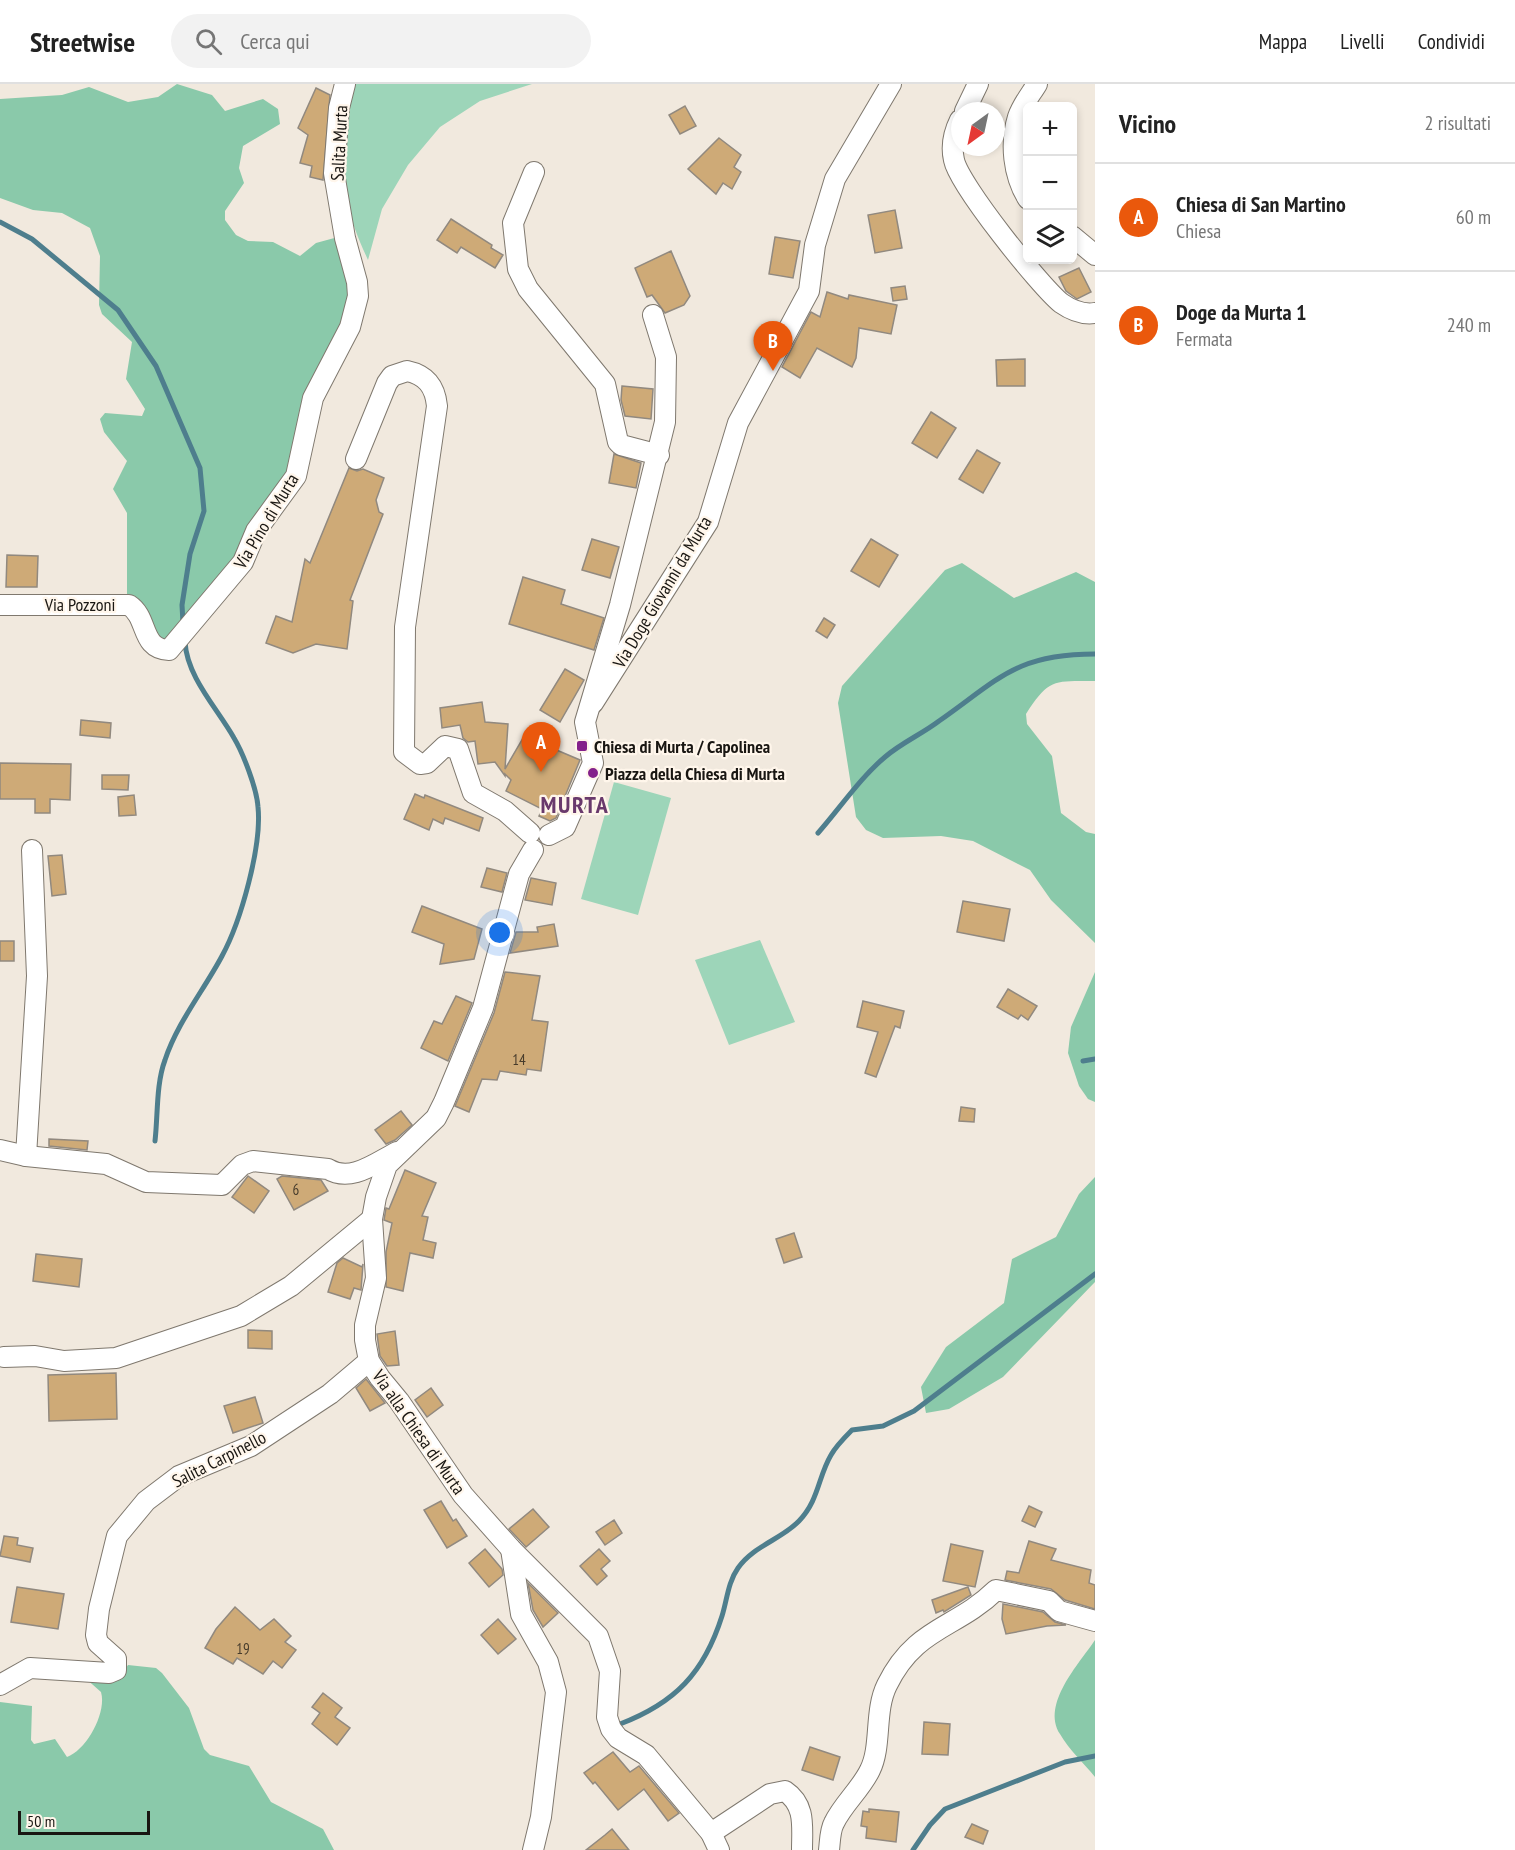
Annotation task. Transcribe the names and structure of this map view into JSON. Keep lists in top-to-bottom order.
{
  "streets": {
    "street": [
      "Salita Murta",
      "Via Pino di Murta",
      "Via Doge Giovanni da Murta",
      "Via Pozzoni",
      "Via alla Chiesa di Murta",
      "Salita Carpinello"
    ]
  },
  "crossings": [
    ["Salita Murta", "Via Pino di Murta"],
    ["Via Pino di Murta", "Via Pozzoni"],
    ["Via alla Chiesa di Murta", "Salita Carpinello"]
  ],
  "districts": ["MURTA"],
  "places": {
    "transit": ["Chiesa di Murta / Capolinea"],
    "other": ["Piazza della Chiesa di Murta"]
  },
  "house_numbers": ["14", "6", "19"],
  "scale_bar": "50 m",
  "north": "bottom left",
  "page": {
    "header": "Streetwise",
    "search": "Cerca qui",
    "nav": ["Mappa", "Livelli", "Condividi"],
    "heading": ["Vicino", "2 risultati"],
    "map_buttons": ["+", "−"],
    "list": [
      {
        "mark": "A",
        "name": "Chiesa di San Martino",
        "note": "Chiesa",
        "value": "60 m"
      },
      {
        "mark": "B",
        "name": "Doge da Murta 1",
        "note": "Fermata",
        "value": "240 m"
      }
    ],
    "pins": ["B", "A"],
    "scale": "50 m"
  }
}
